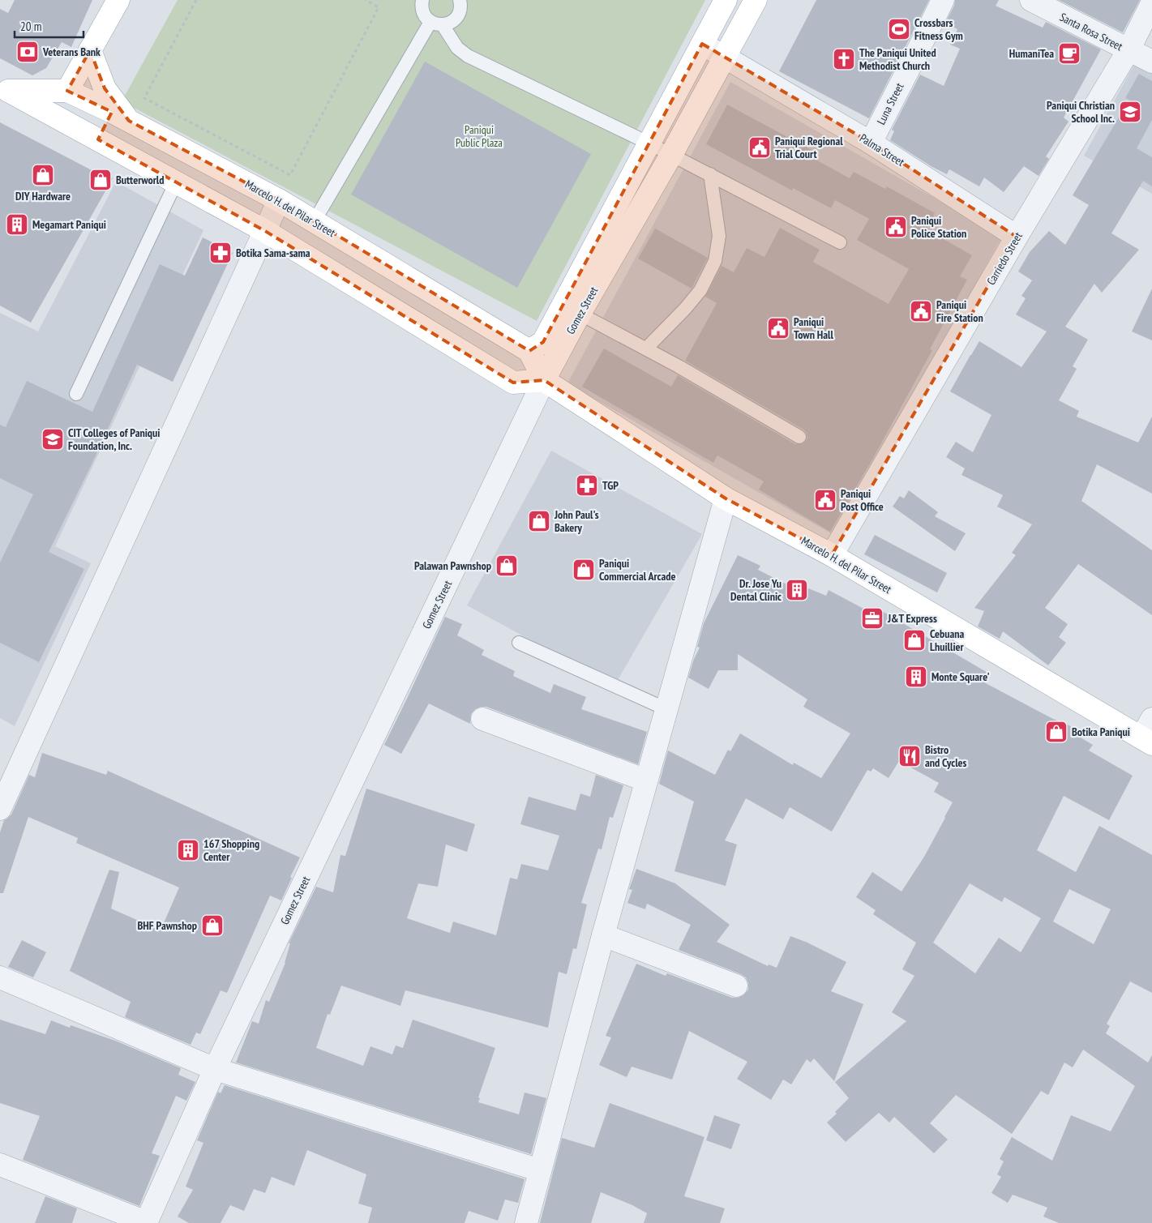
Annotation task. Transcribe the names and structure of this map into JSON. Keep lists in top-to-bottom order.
{
  "streets": {
    "main road": ["Marcelo H. del Pilar Street", "Gomez Street"],
    "street": [
      "Santa Rosa Street",
      "Luna Street",
      "Palma Street",
      "Carriedo Street"
    ]
  },
  "crossings": [
    ["Santa Rosa Street", "Carriedo Street"],
    ["Luna Street", "Palma Street"],
    ["Palma Street", "Carriedo Street"],
    ["Palma Street", "Gomez Street"],
    ["Marcelo H. del Pilar Street", "Carriedo Street"],
    ["Marcelo H. del Pilar Street", "Gomez Street"]
  ],
  "parks": ["Paniqui Public Plaza"],
  "places": {
    "sports": ["Crossbars Fitness Gym"],
    "bank": ["Veterans Bank"],
    "cafe": ["HumaniTea"],
    "church": ["The Paniqui United Methodist Church"],
    "school or university": ["Paniqui Christian School Inc.", "CIT Colleges of Paniqui Foundation, Inc."],
    "public building": [
      "Paniqui Regional Trial Court",
      "Paniqui Police Station",
      "Paniqui Fire Station",
      "Paniqui Town Hall",
      "Paniqui Post Office"
    ],
    "shop": [
      "DIY Hardware",
      "Butterworld",
      "John Paul's Bakery",
      "Palawan Pawnshop",
      "Paniqui Commercial Arcade",
      "Cebuana Lhuillier",
      "Botika Paniqui",
      "BHF Pawnshop"
    ],
    "building": [
      "Megamart Paniqui",
      "Dr. Jose Yu Dental Clinic",
      "Monte Square'",
      "167 Shopping Center"
    ],
    "pharmacy": ["Botika Sama-sama", "TGP"],
    "office": ["J&T Express"],
    "restaurant": ["Bistro and Cycles"]
  },
  "scale_bar": "20 m"
}
